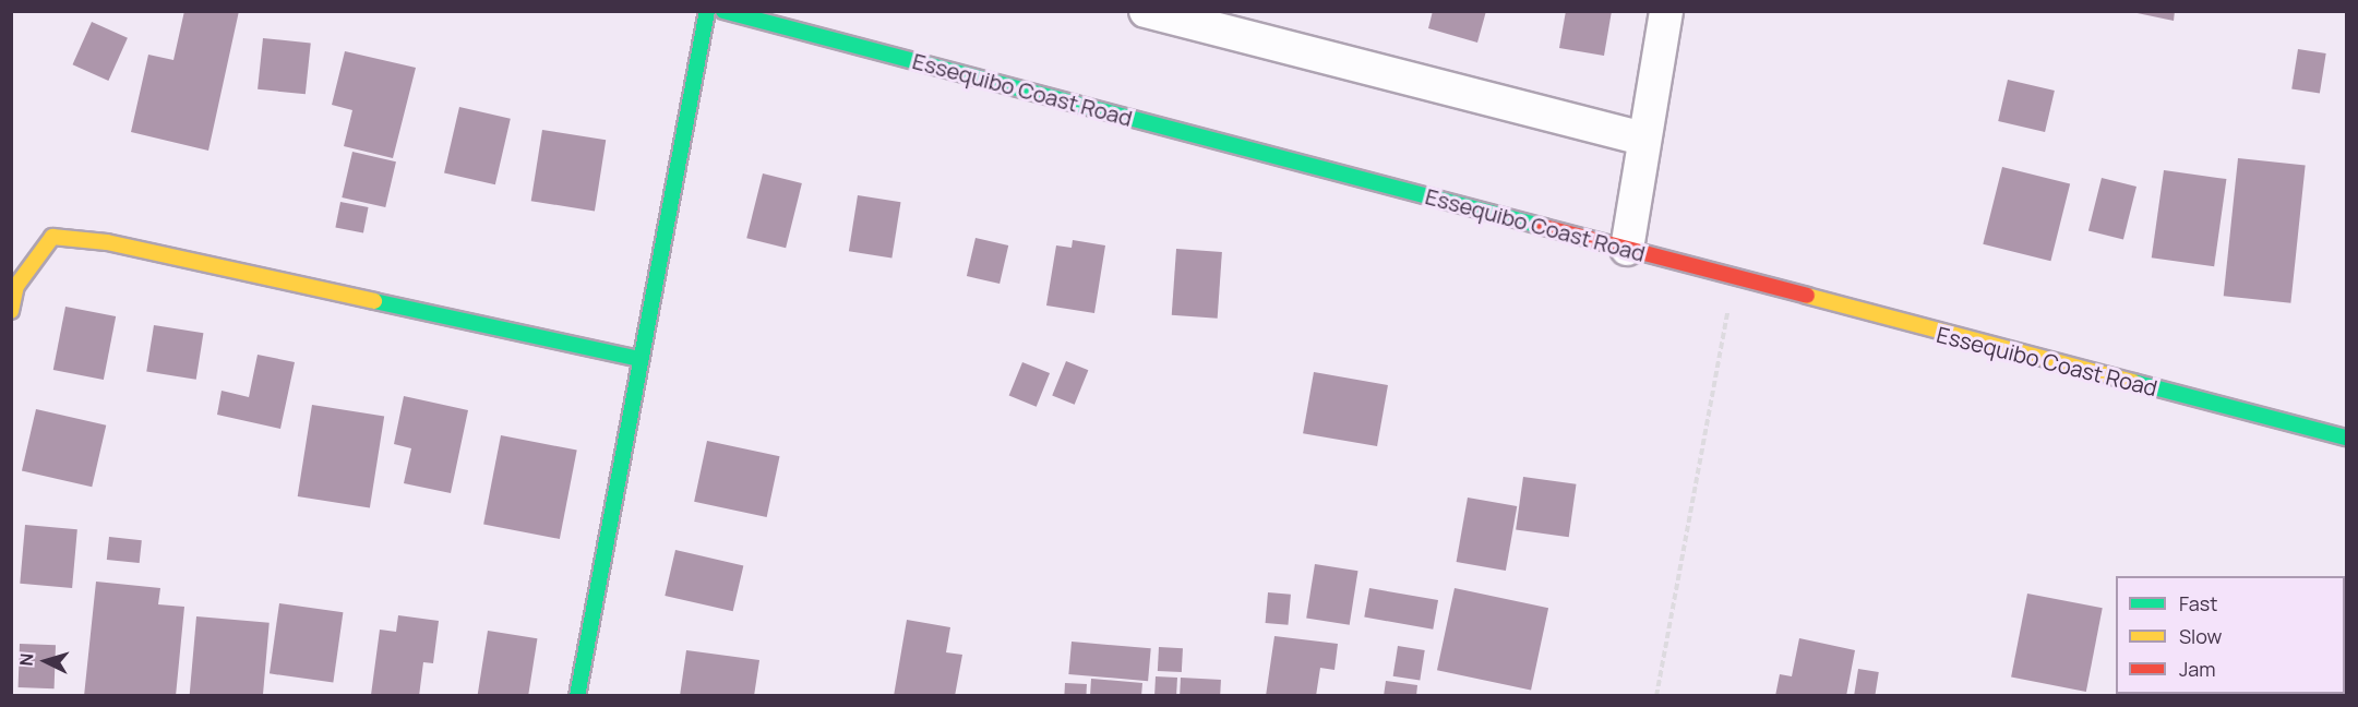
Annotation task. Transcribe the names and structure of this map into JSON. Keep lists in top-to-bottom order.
{
  "streets": {
    "main road": ["Essequibo Coast Road"]
  },
  "legend": ["Fast", "Slow", "Jam"],
  "north": "left"
}
